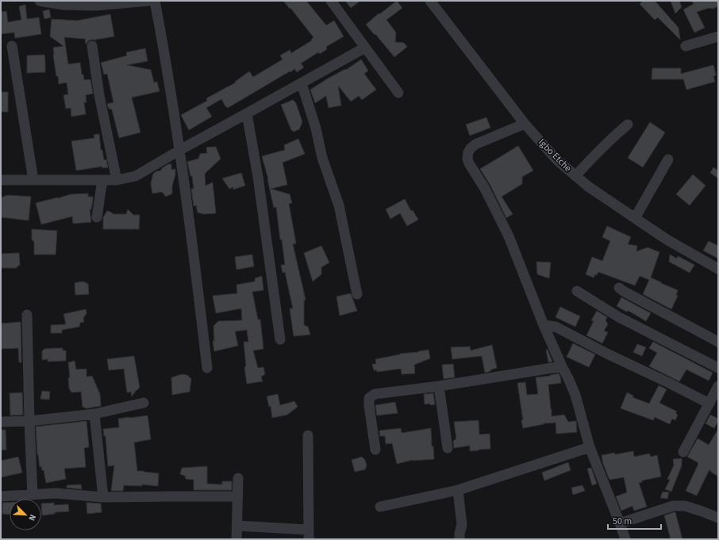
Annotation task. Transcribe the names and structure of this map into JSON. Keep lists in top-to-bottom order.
{
  "streets": {
    "street": ["Igbo Etche"]
  },
  "scale_bar": "50 m",
  "north": "bottom right"
}
